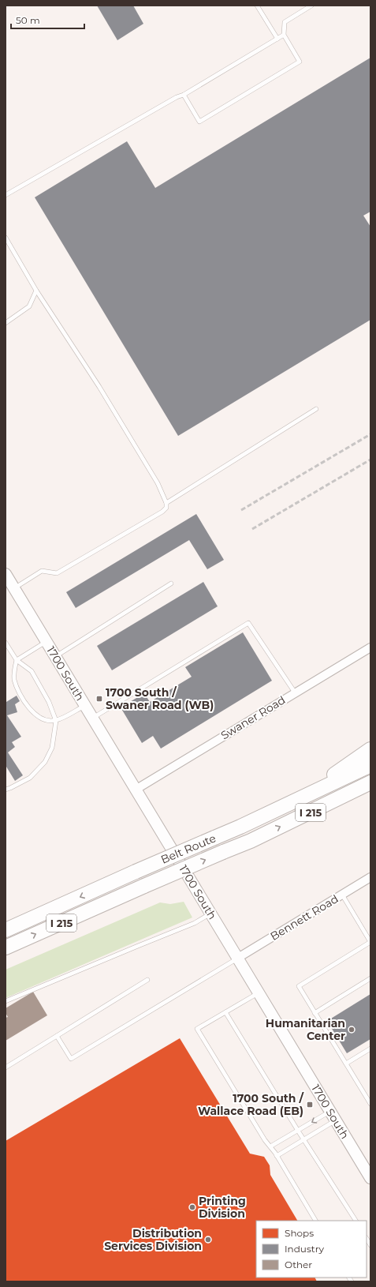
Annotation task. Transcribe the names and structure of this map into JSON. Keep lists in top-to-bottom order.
{
  "streets": {
    "highway": ["I 215", "Belt Route"],
    "street": ["1700 South", "Swaner Road", "Bennett Road"]
  },
  "crossings": [
    ["1700 South", "Swaner Road"],
    ["1700 South", "Bennett Road"]
  ],
  "places": {
    "transit": ["1700 South / Swaner Road (WB)", "1700 South / Wallace Road (EB)"],
    "other": ["Humanitarian Center", "Printing Division", "Distribution Services Division"]
  },
  "legend": ["Shops", "Industry", "Other"],
  "scale_bar": "50 m"
}
